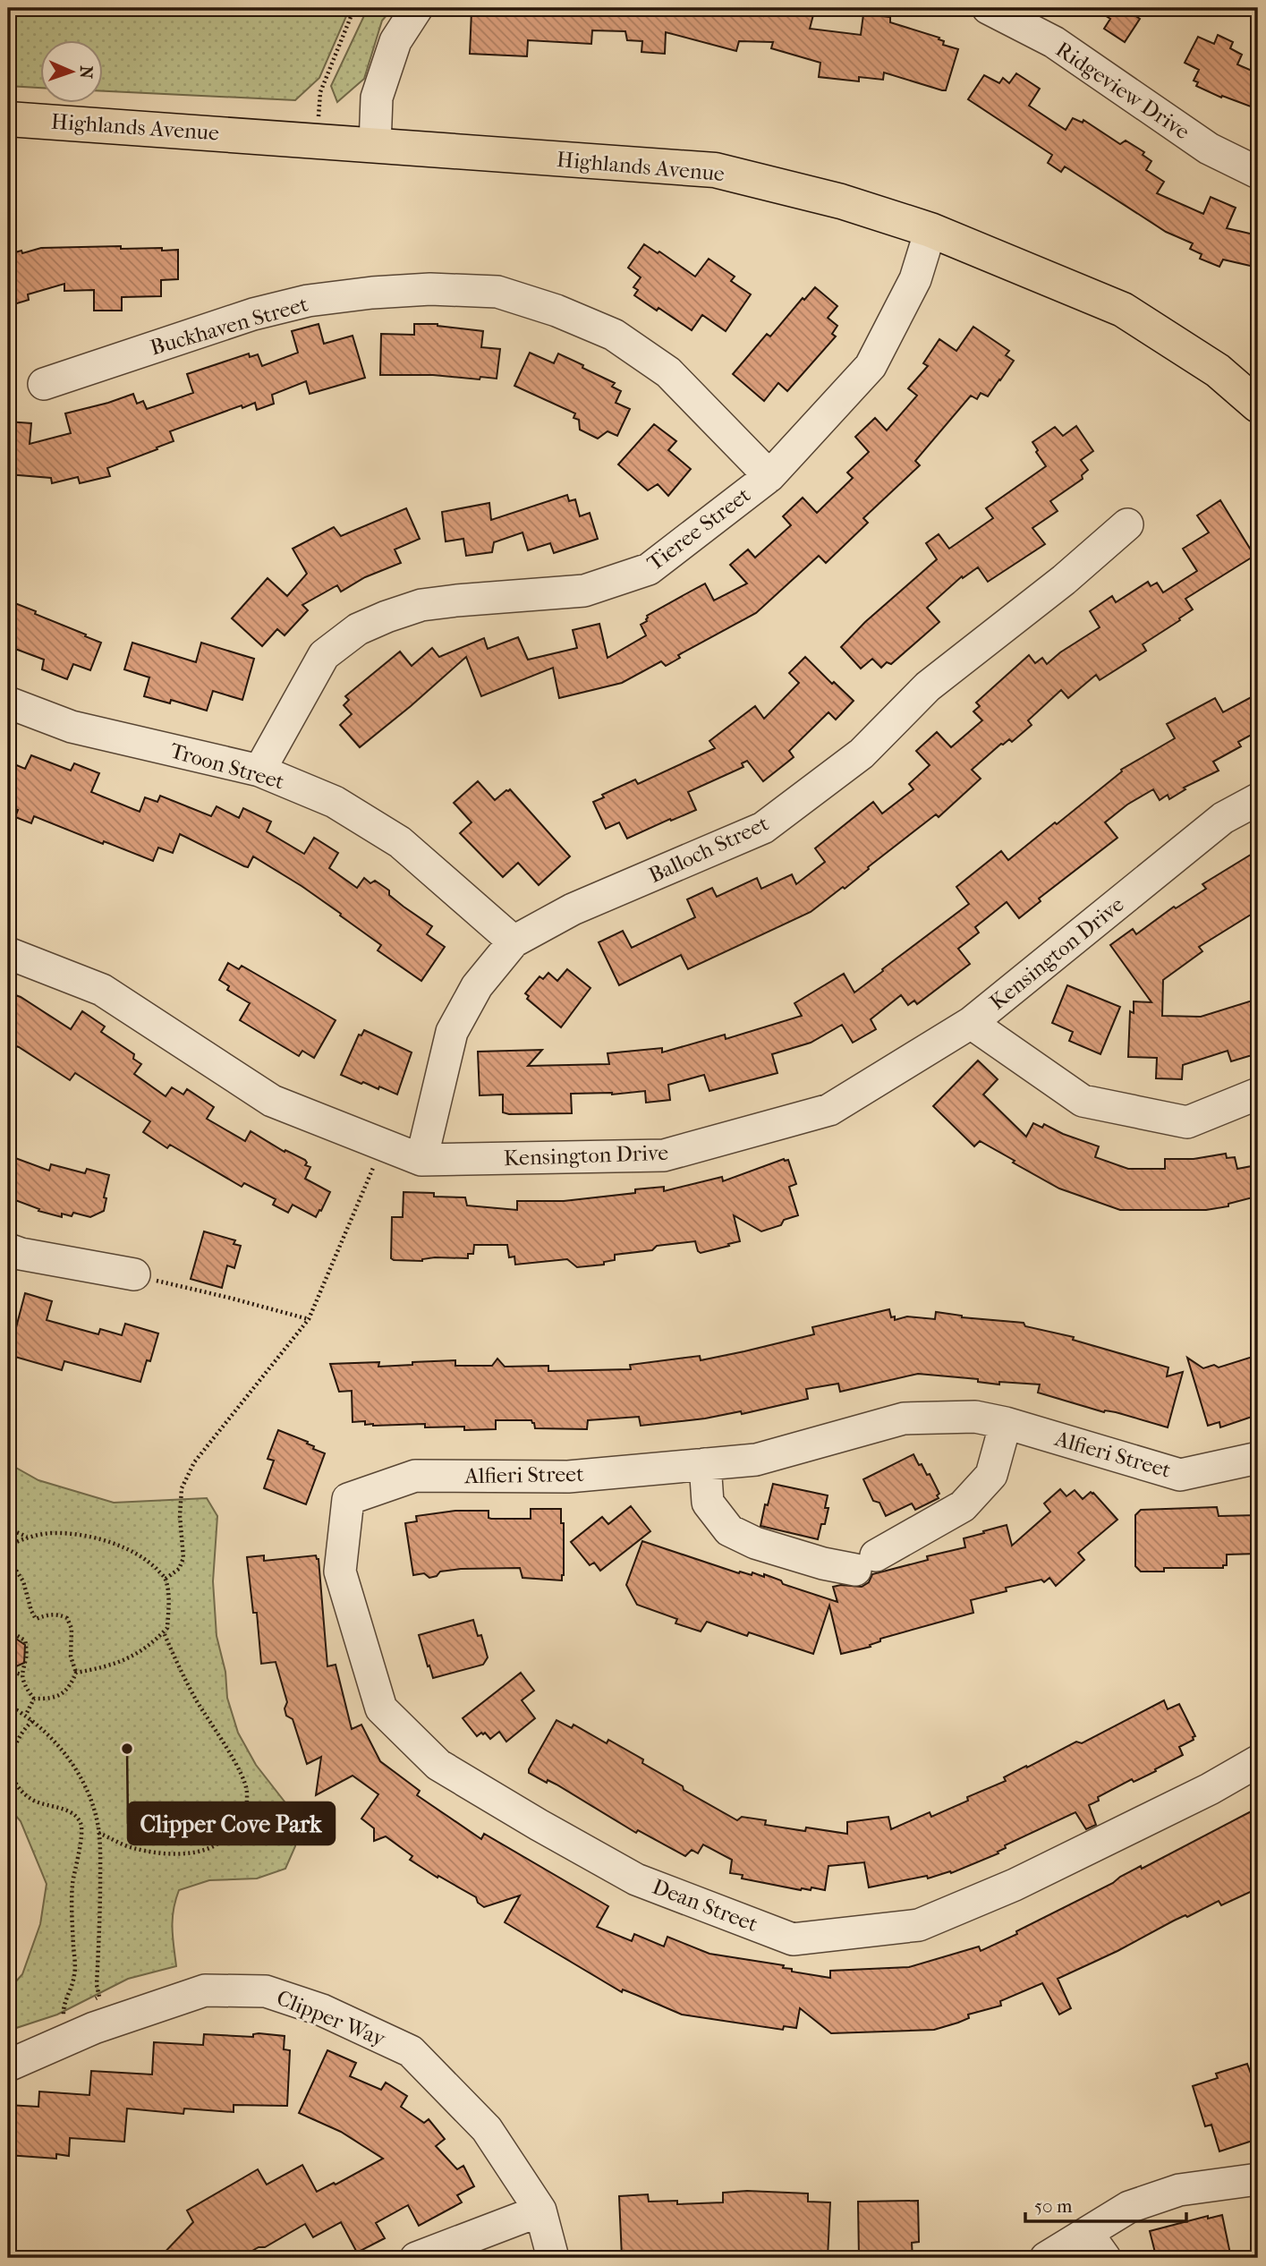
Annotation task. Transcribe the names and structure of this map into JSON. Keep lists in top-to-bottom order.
{
  "streets": {
    "main road": ["Highlands Avenue"],
    "street": [
      "Ridgeview Drive",
      "Buckhaven Street",
      "Tieree Street",
      "Troon Street",
      "Balloch Street",
      "Kensington Drive",
      "Alfieri Street",
      "Dean Street",
      "Clipper Way"
    ]
  },
  "crossings": [
    ["Highlands Avenue", "Tieree Street"],
    ["Buckhaven Street", "Tieree Street"],
    ["Tieree Street", "Troon Street"],
    ["Troon Street", "Balloch Street"],
    ["Balloch Street", "Kensington Drive"],
    ["Alfieri Street", "Dean Street"]
  ],
  "places": ["Clipper Cove Park"],
  "scale_bar": "50 m",
  "north": "right"
}
